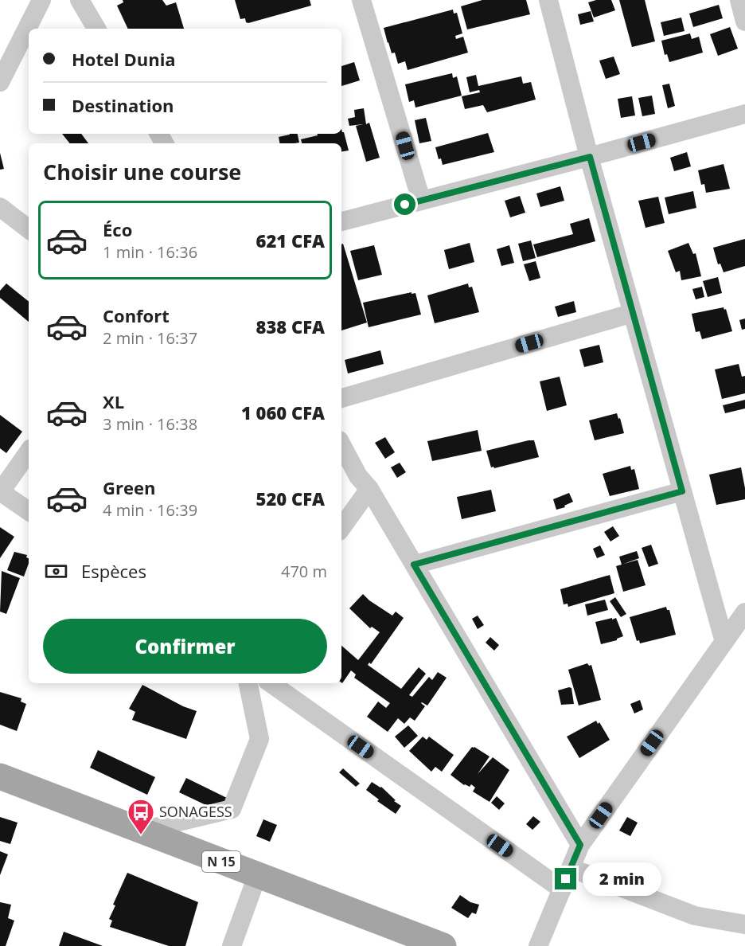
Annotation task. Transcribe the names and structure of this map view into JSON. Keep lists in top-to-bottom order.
{
  "streets": {
    "main road": ["N 15"]
  },
  "places": {
    "bus stop": ["SONAGESS"]
  },
  "page": {
    "banner": ["Hotel Dunia", "Destination"],
    "heading": "Choisir une course",
    "list": [
      {
        "name": "Éco",
        "note": "1 min · 16:36",
        "value": "621 CFA"
      },
      {
        "name": "Confort",
        "note": "2 min · 16:37",
        "value": "838 CFA"
      },
      {
        "name": "XL",
        "note": "3 min · 16:38",
        "value": "1 060 CFA"
      },
      {
        "name": "Green",
        "note": "4 min · 16:39",
        "value": "520 CFA"
      }
    ],
    "pay": ["Espèces", "470 m"],
    "buttons": "Confirmer",
    "bubble": "2 min"
  }
}
